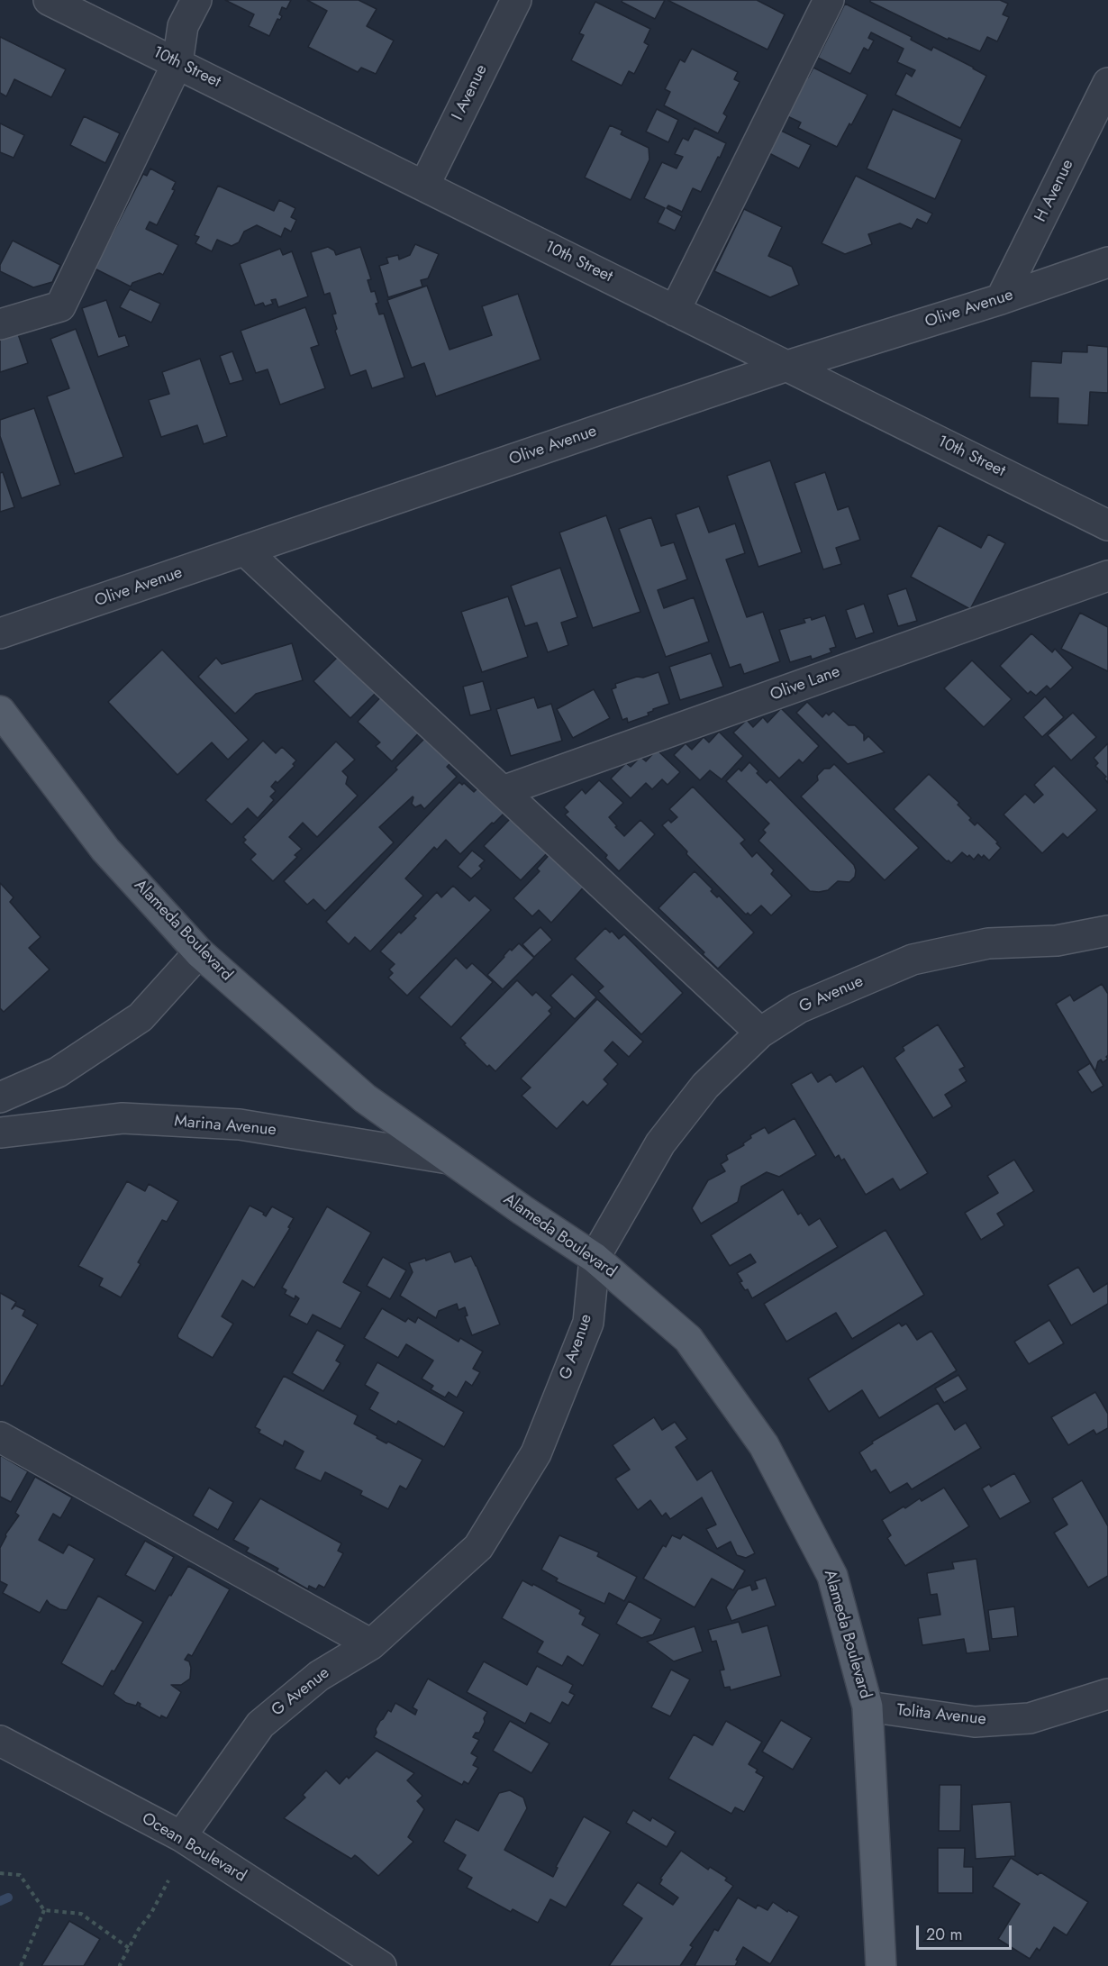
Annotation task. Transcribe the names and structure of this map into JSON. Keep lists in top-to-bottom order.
{
  "streets": {
    "main road": ["Alameda Boulevard"],
    "street": [
      "10th Street",
      "I Avenue",
      "H Avenue",
      "Olive Avenue",
      "Olive Lane",
      "G Avenue",
      "Marina Avenue",
      "Tolita Avenue",
      "Ocean Boulevard"
    ]
  },
  "crossings": [
    ["10th Street", "I Avenue"],
    ["10th Street", "Olive Avenue"],
    ["H Avenue", "Olive Avenue"],
    ["Alameda Boulevard", "G Avenue"],
    ["Alameda Boulevard", "Marina Avenue"],
    ["Alameda Boulevard", "Tolita Avenue"],
    ["G Avenue", "Ocean Boulevard"]
  ],
  "scale_bar": "20 m"
}
